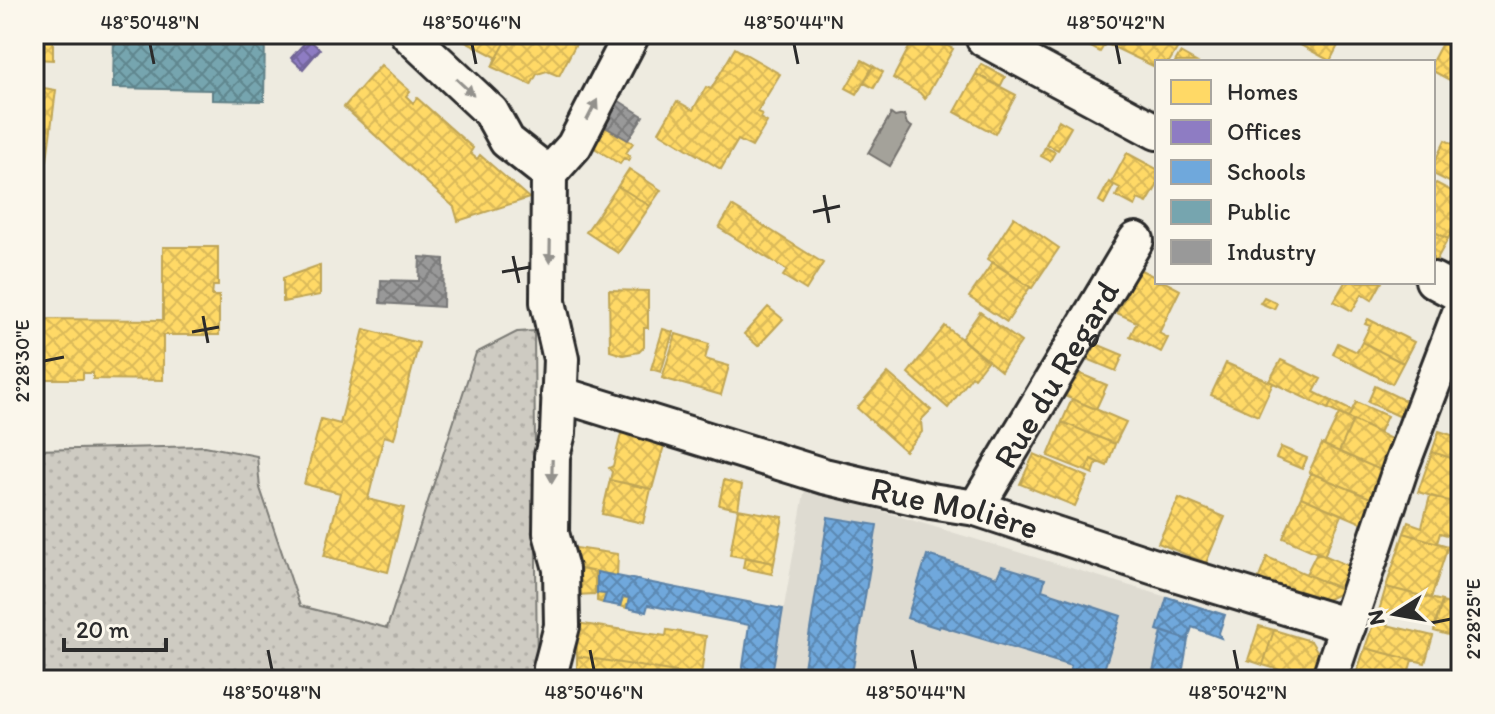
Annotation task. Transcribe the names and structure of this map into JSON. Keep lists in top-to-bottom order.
{
  "streets": {
    "street": ["Rue du Regard", "Rue Molière"]
  },
  "crossings": [
    ["Rue du Regard", "Rue Molière"]
  ],
  "legend": [
    "Homes",
    "Offices",
    "Schools",
    "Public",
    "Industry"
  ],
  "scale_bar": "20 m",
  "north": "left",
  "coordinates": [
    "48°50'48\"N",
    "48°50'46\"N",
    "48°50'44\"N",
    "48°50'42\"N",
    "2°28'30\"E",
    "2°28'25\"E"
  ]
}
